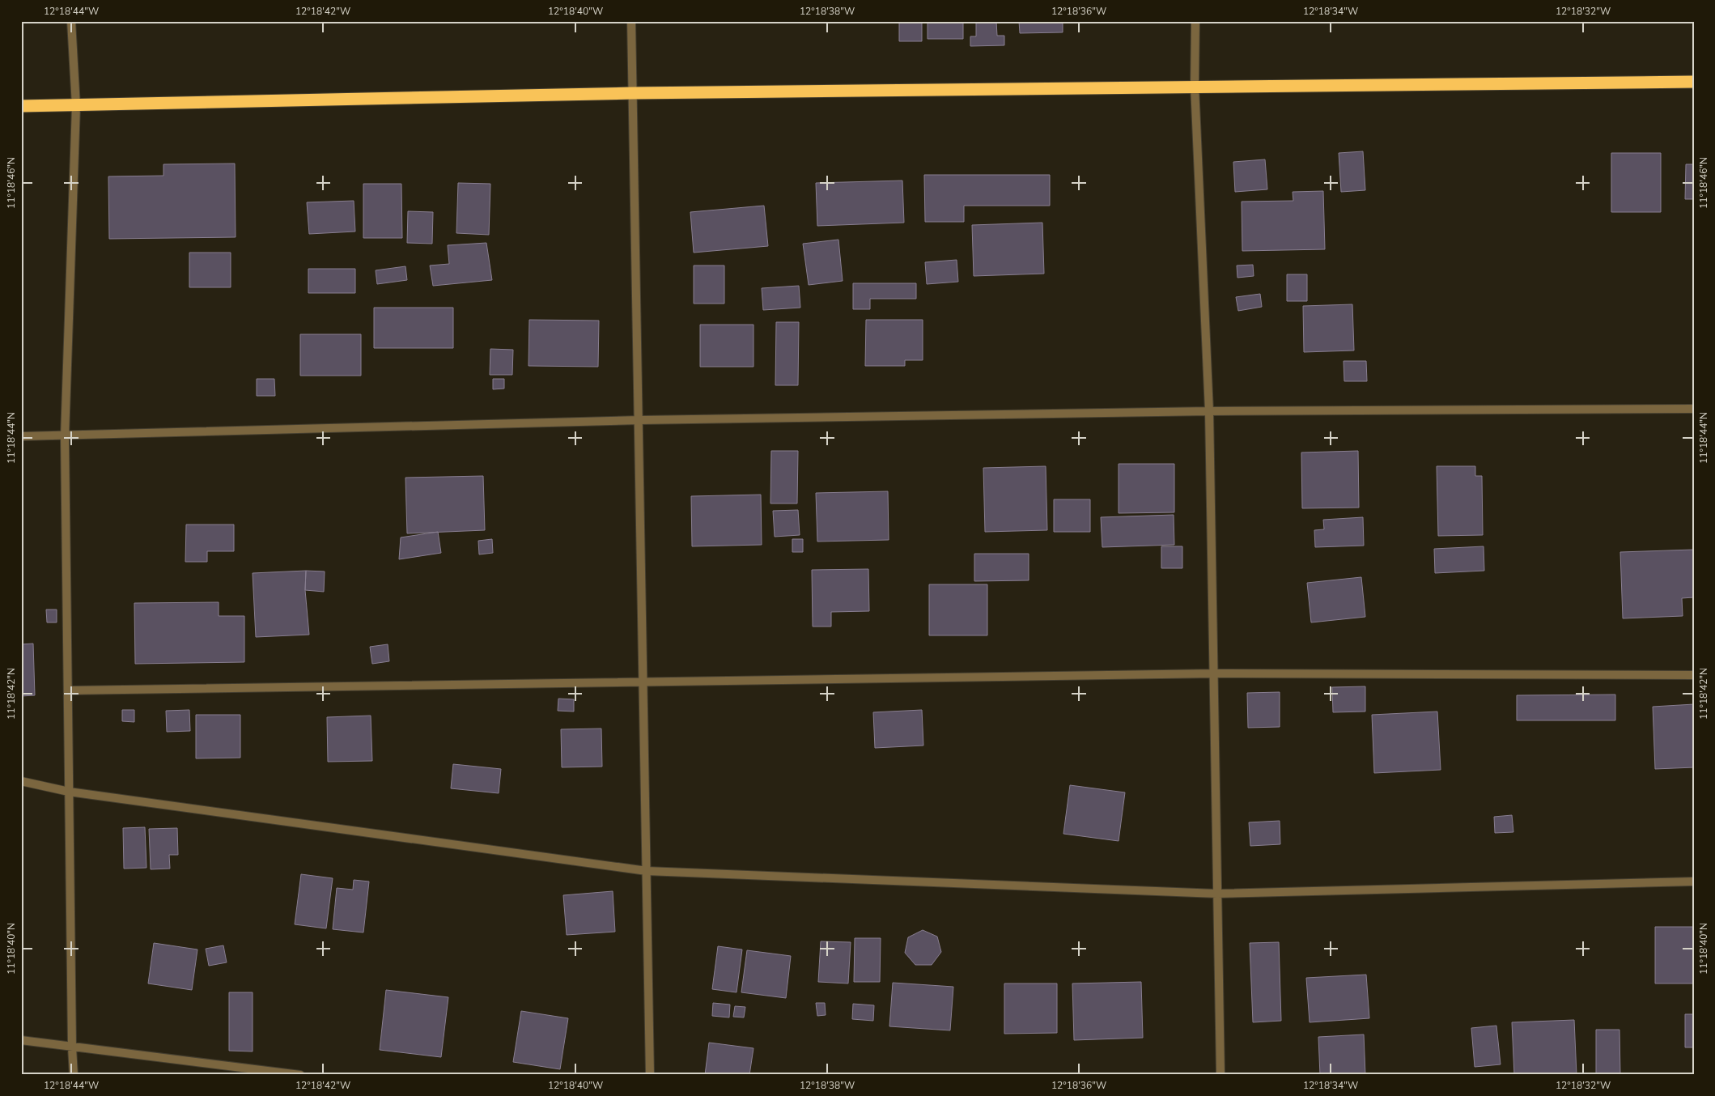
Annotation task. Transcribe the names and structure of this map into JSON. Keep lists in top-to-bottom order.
{
  "coordinates": [
    "12°18'44\"W",
    "12°18'42\"W",
    "12°18'40\"W",
    "12°18'38\"W",
    "12°18'36\"W",
    "12°18'34\"W",
    "12°18'32\"W",
    "11°18'46\"N",
    "11°18'44\"N",
    "11°18'42\"N",
    "11°18'40\"N"
  ]
}
